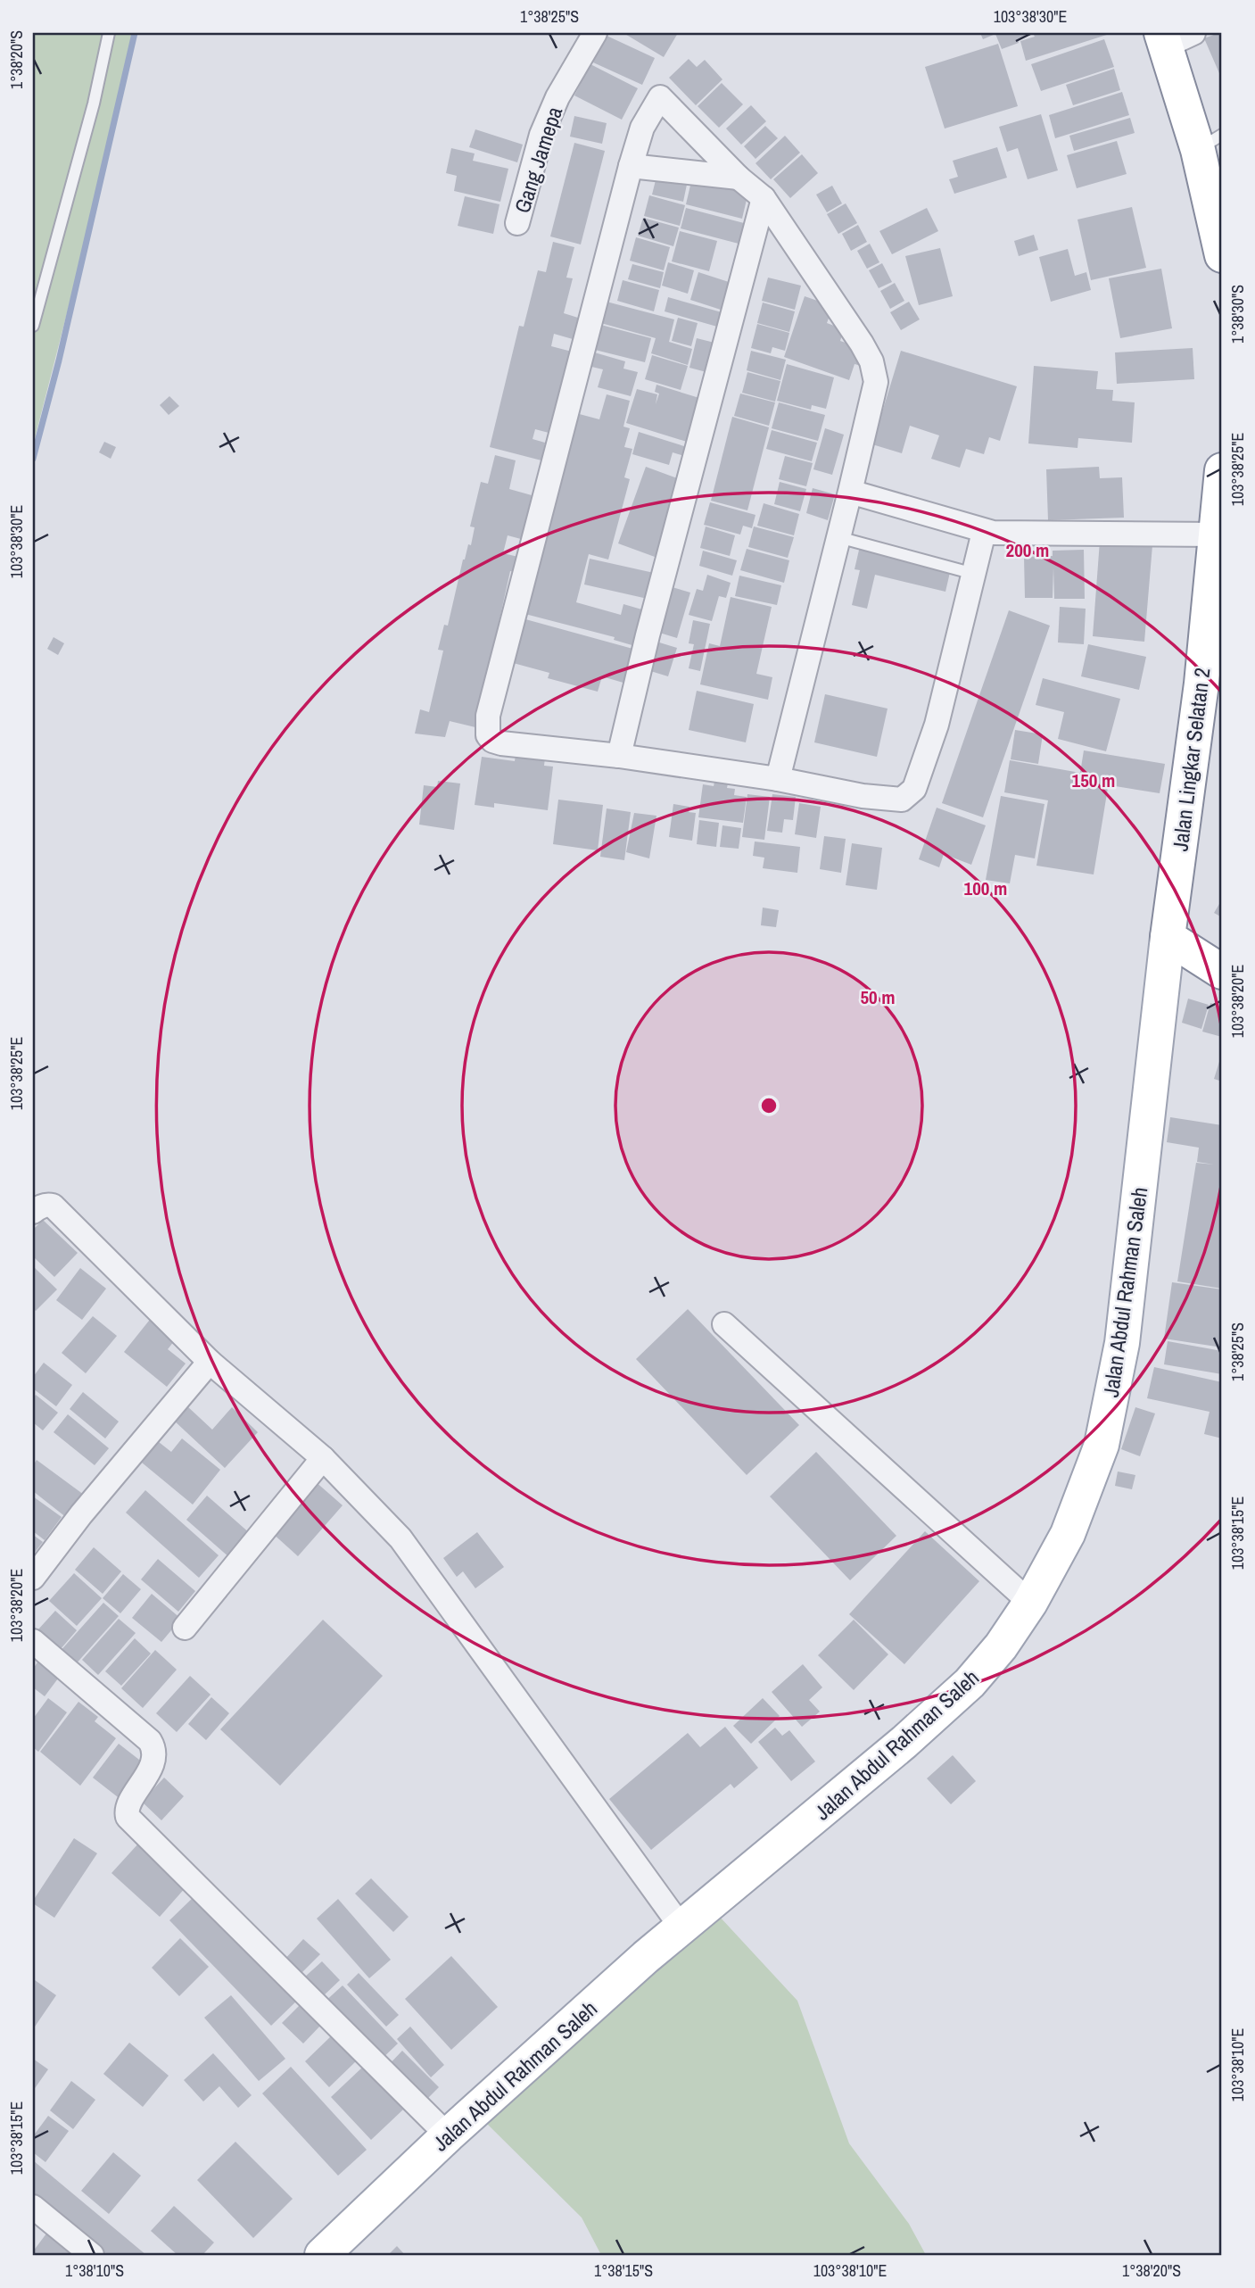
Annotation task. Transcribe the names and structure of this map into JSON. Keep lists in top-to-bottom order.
{
  "streets": {
    "main road": ["Jalan Lingkar Selatan 2", "Jalan Abdul Rahman Saleh"],
    "street": ["Gang Jamepa"]
  },
  "crossings": [
    ["Jalan Lingkar Selatan 2", "Jalan Abdul Rahman Saleh"]
  ],
  "coordinates": [
    "1°38'25\"S",
    "103°38'30\"E",
    "1°38'20\"S",
    "1°38'30\"S",
    "103°38'25\"E",
    "103°38'20\"E",
    "103°38'15\"E",
    "103°38'10\"E",
    "1°38'10\"S",
    "1°38'15\"S"
  ],
  "rings": [
    "200 m",
    "150 m",
    "100 m",
    "50 m"
  ]
}
